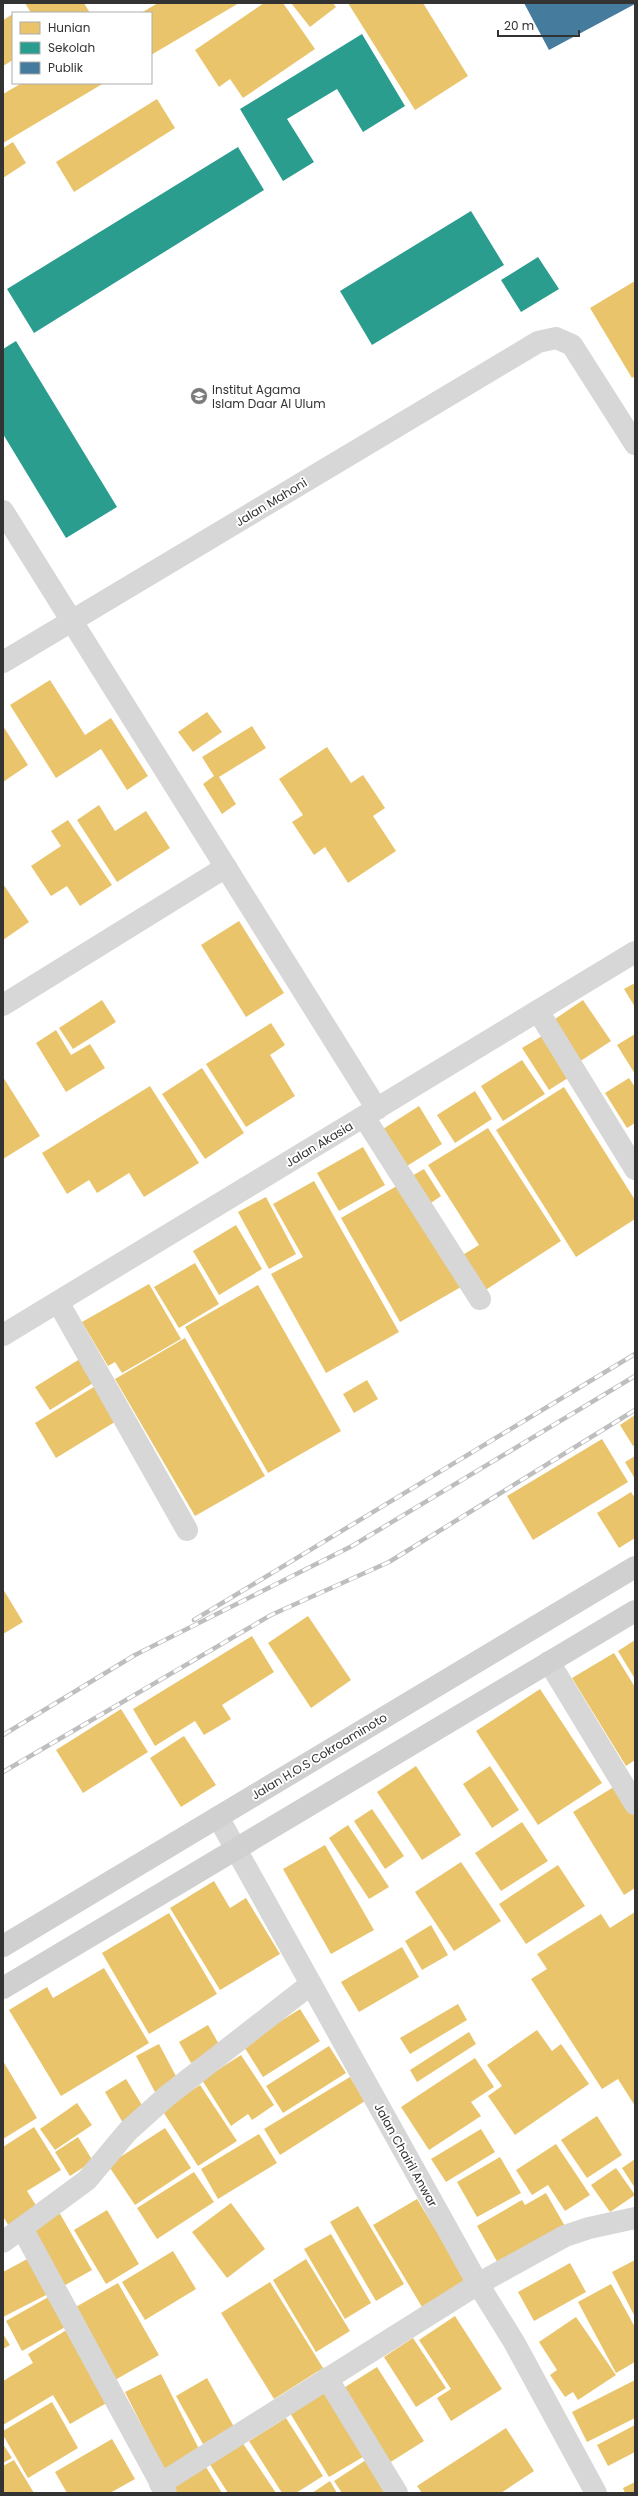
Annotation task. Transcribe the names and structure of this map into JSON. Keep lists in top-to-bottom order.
{
  "streets": {
    "main road": ["Jalan H.O.S Cokroaminoto"],
    "street": ["Jalan Mahoni", "Jalan Akasia", "Jalan Chairil Anwar"]
  },
  "crossings": [
    ["Jalan H.O.S Cokroaminoto", "Jalan Chairil Anwar"]
  ],
  "places": {
    "school or university": ["Institut Agama Islam Daar Al Ulum"]
  },
  "legend": ["Hunian", "Sekolah", "Publik"],
  "scale_bar": "20 m"
}
